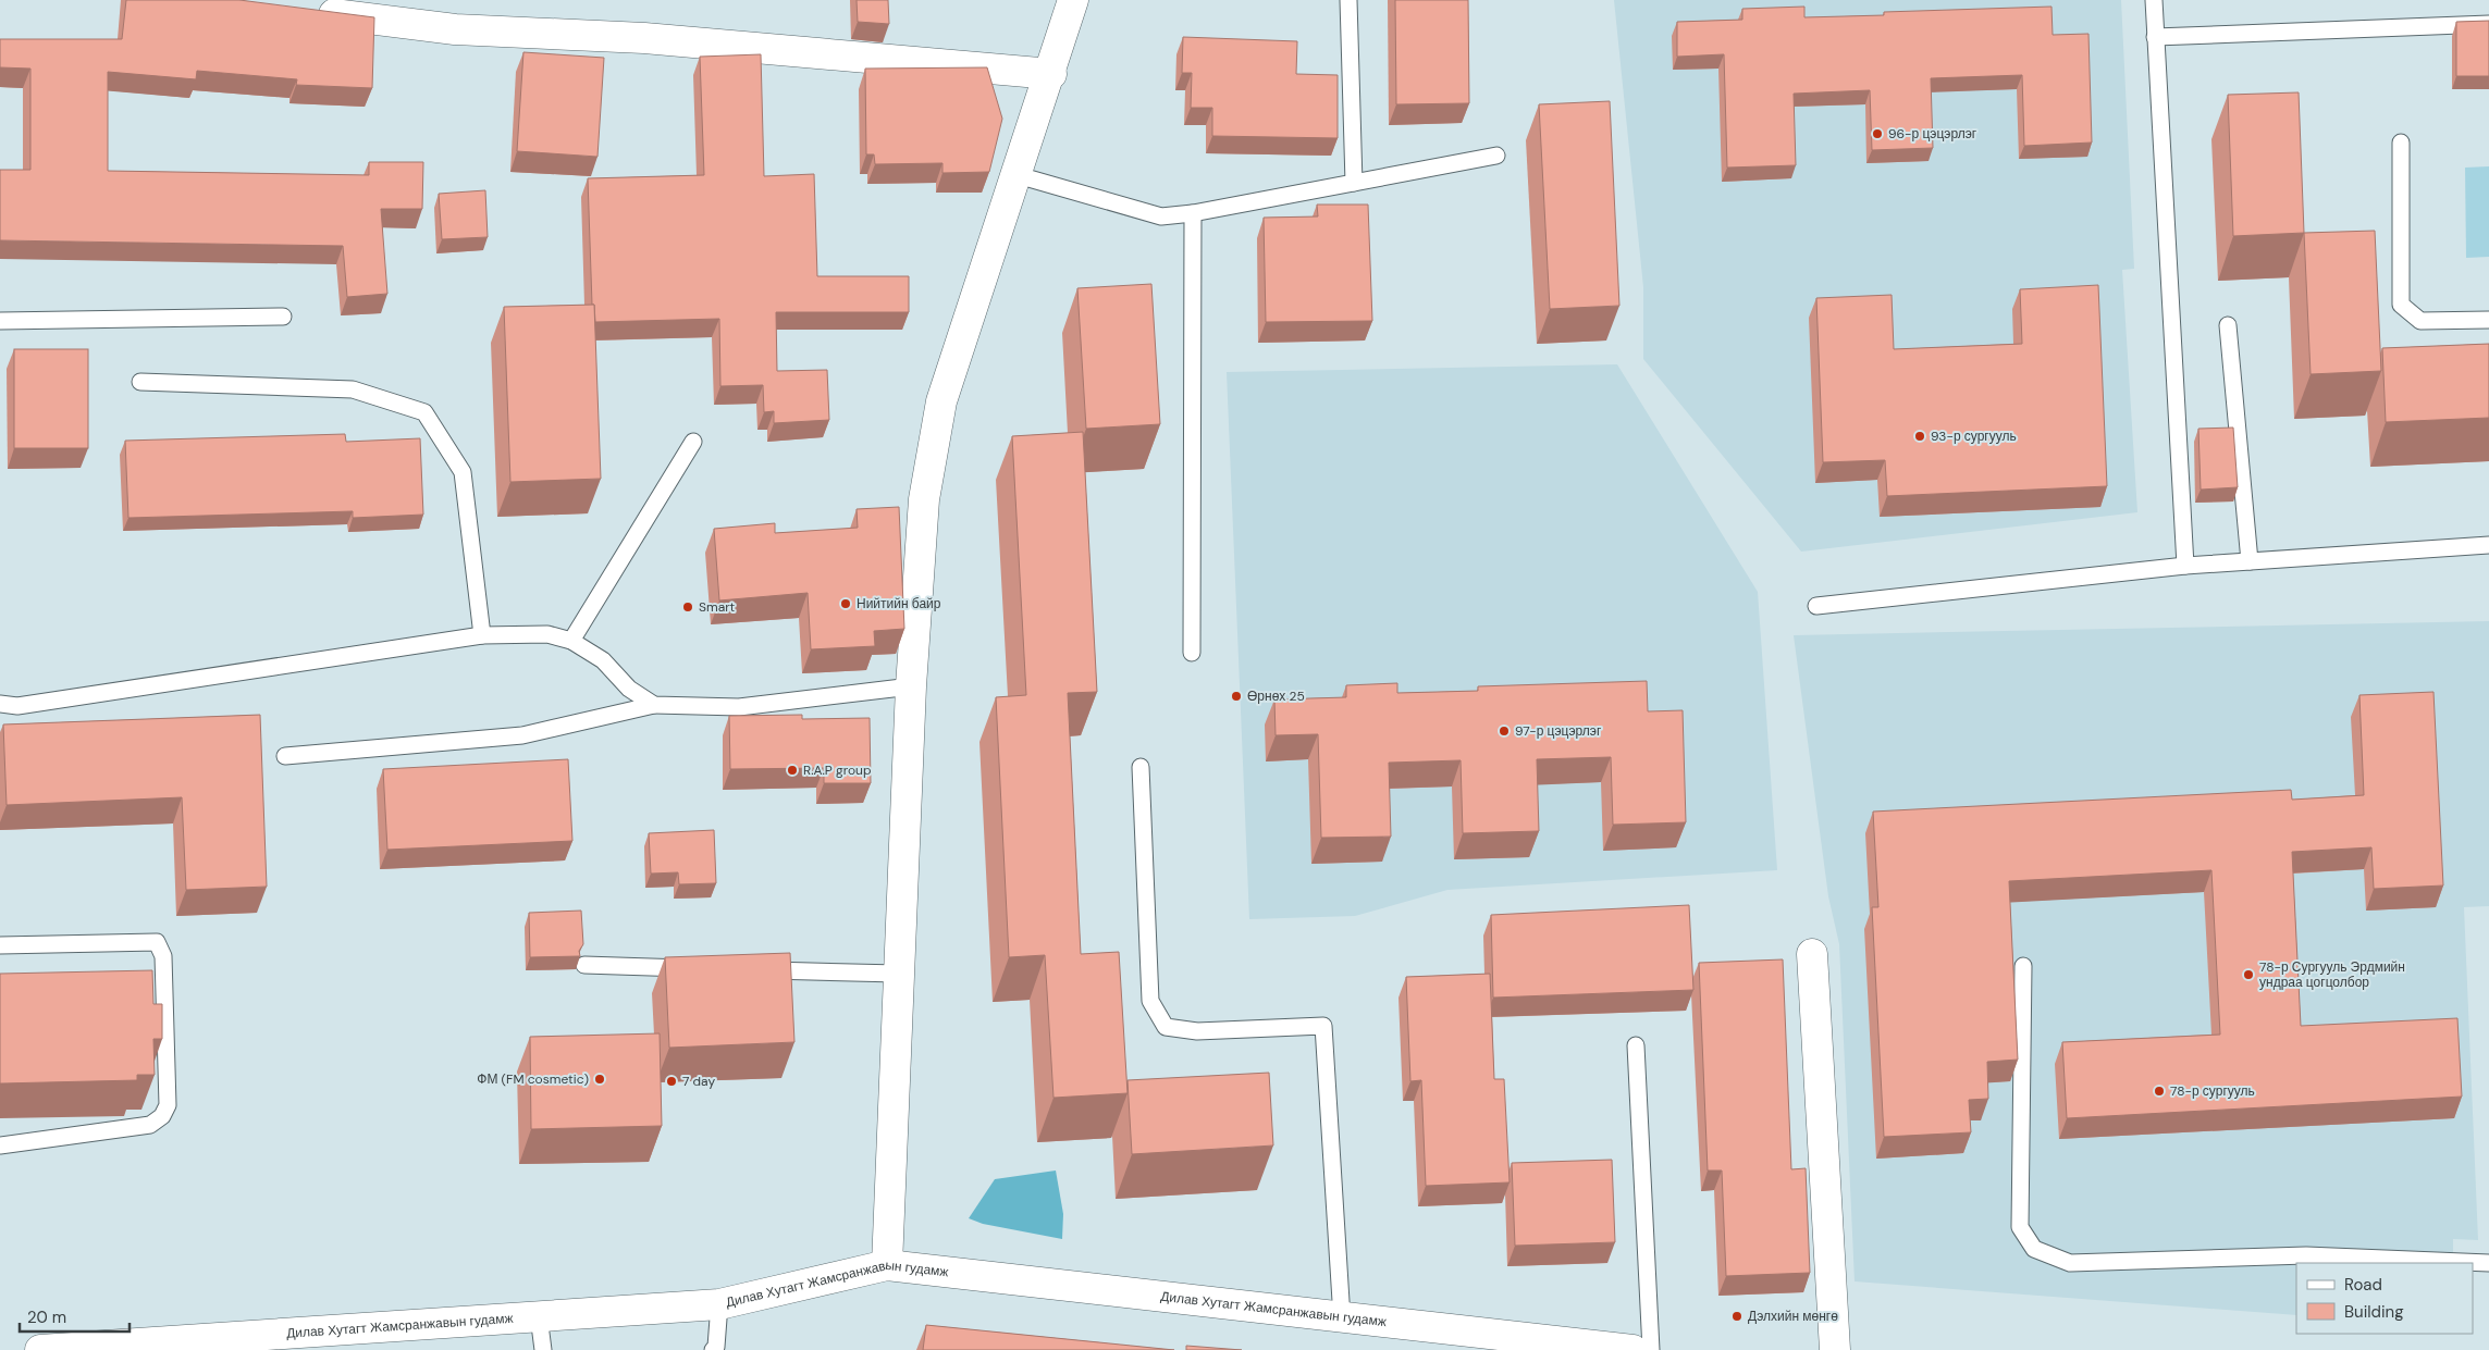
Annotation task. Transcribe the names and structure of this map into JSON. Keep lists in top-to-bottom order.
{
  "streets": {
    "street": ["Дилав Хутагт Жамсранжавын гудамж"]
  },
  "places": [
    "96-р цэцэрлэг",
    "93-р сургууль",
    "Нийтийн байр",
    "Smart",
    "Өрнөх 25",
    "97-р цэцэрлэг",
    "R.A.P group",
    "78-р Сургууль Эрдмийн ундраа цогцолбор",
    "ФМ (FM cosmetic)",
    "7 day",
    "78-р сургууль",
    "Дэлхийн мөнгө"
  ],
  "legend": ["Road", "Building"],
  "scale_bar": "20 m"
}
